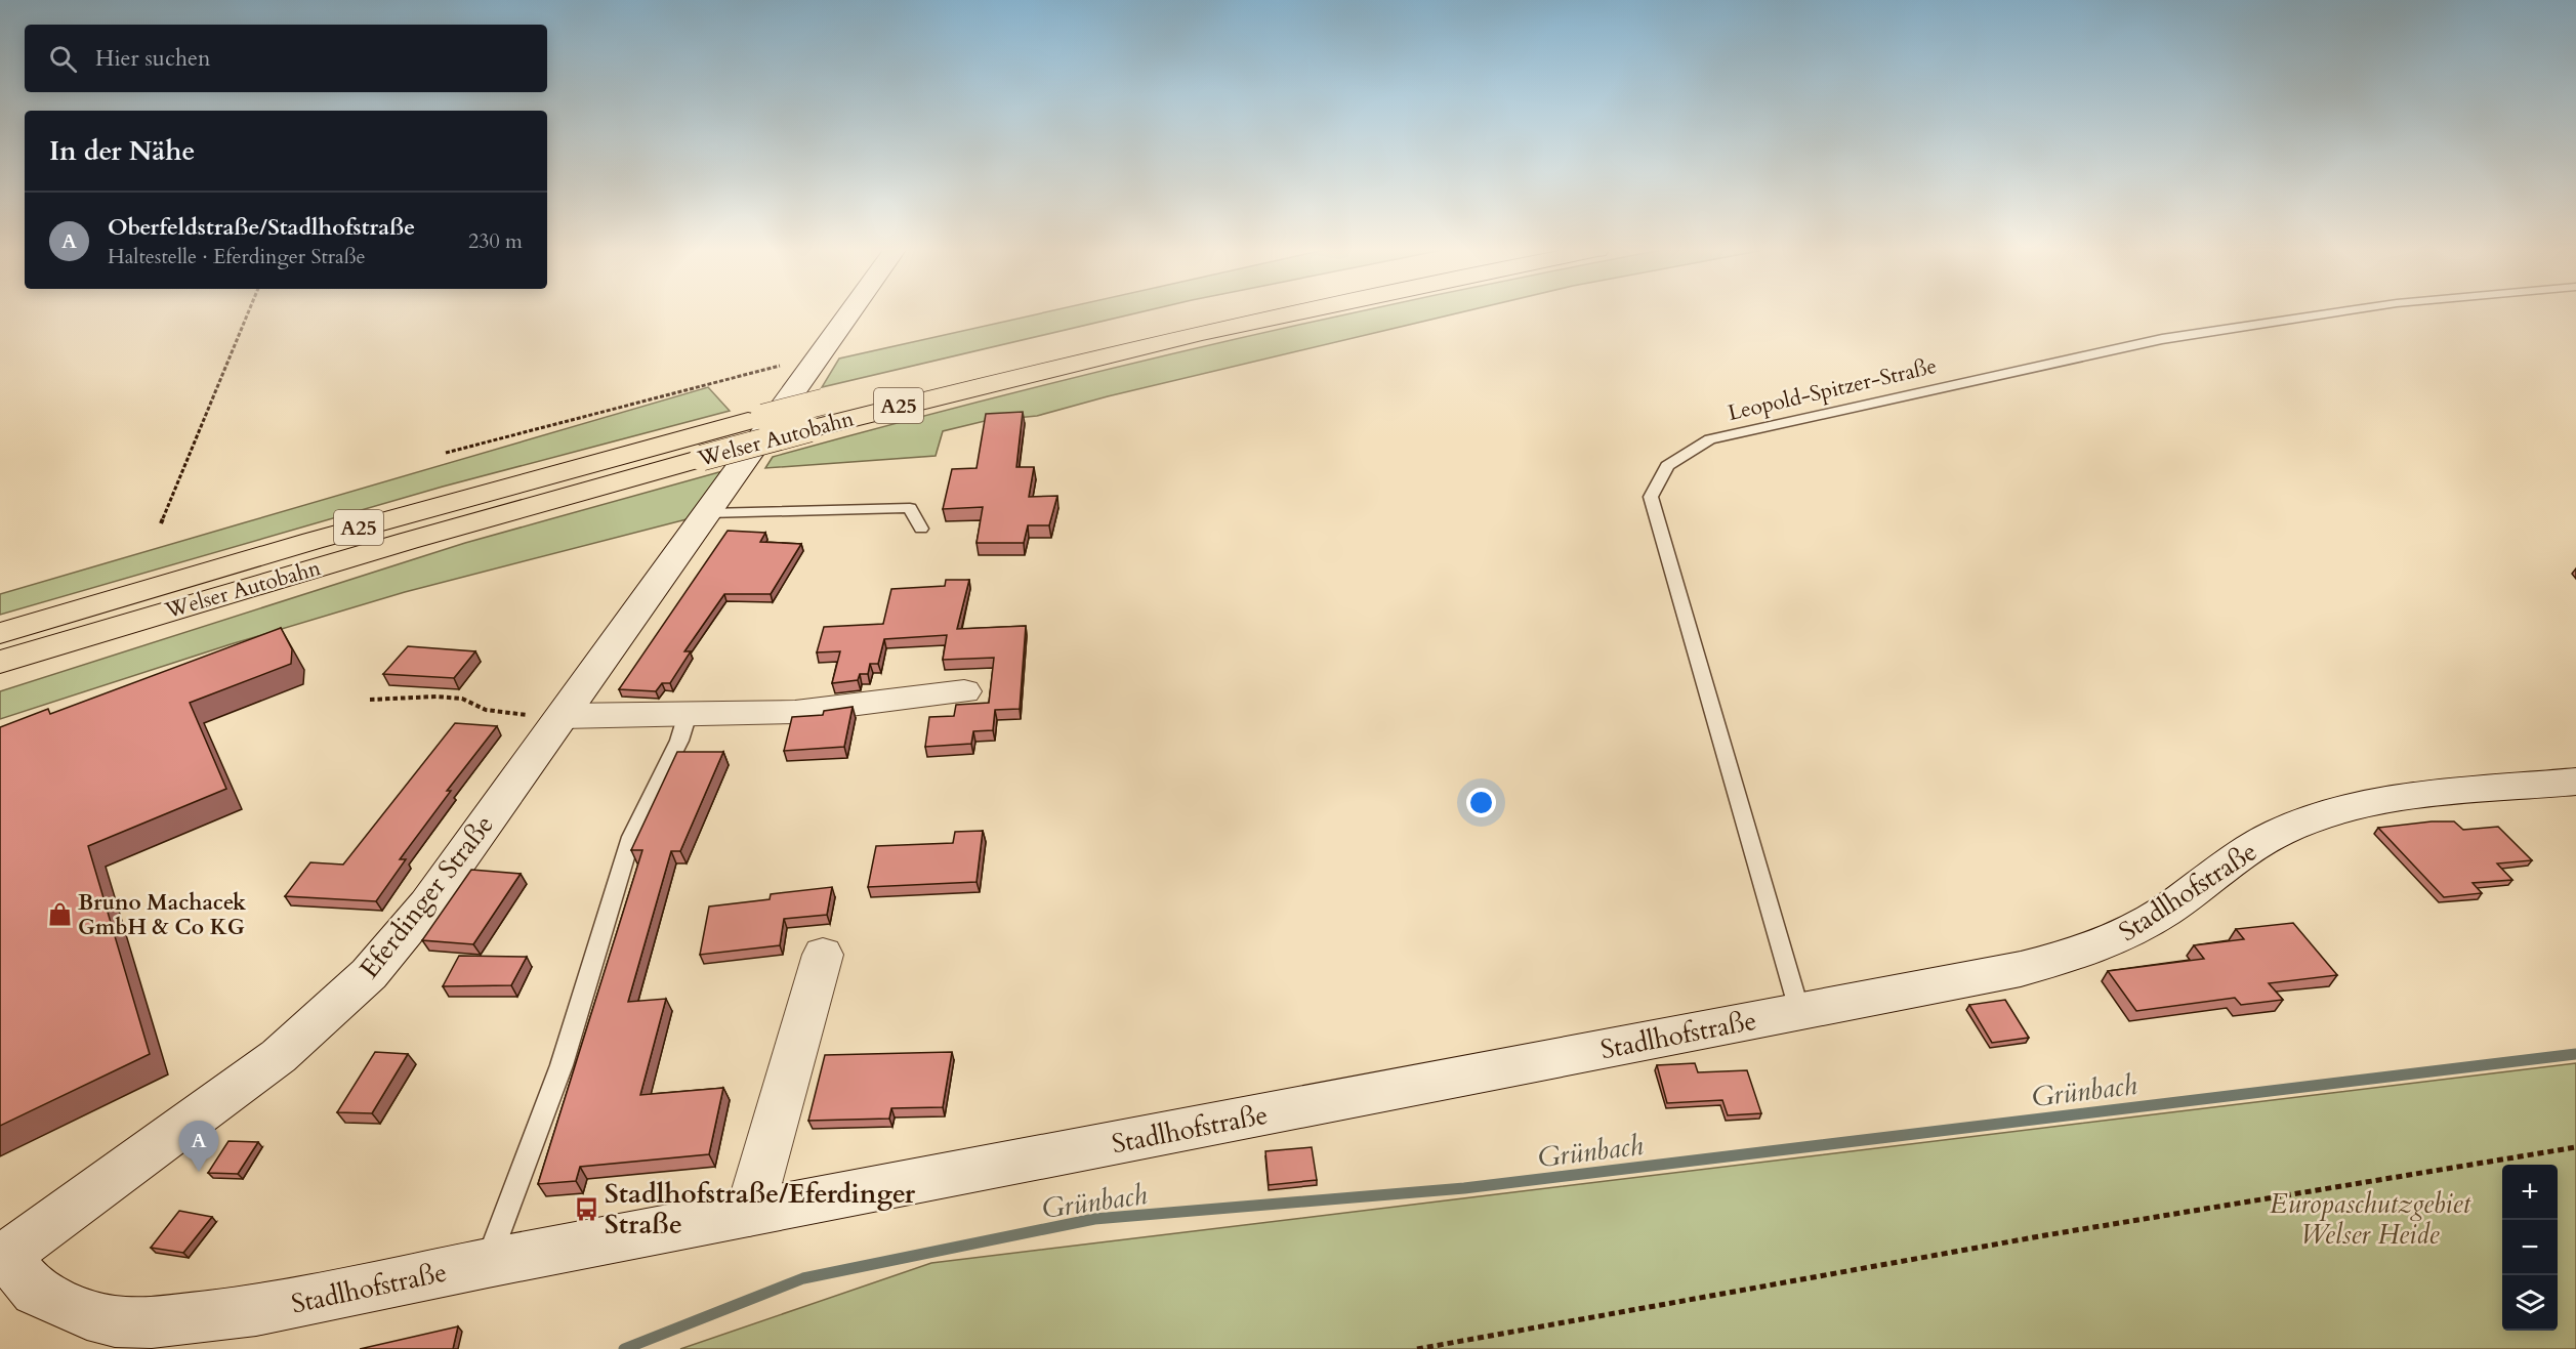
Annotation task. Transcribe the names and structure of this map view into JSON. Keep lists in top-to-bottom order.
{
  "streets": {
    "highway": ["A25", "Welser Autobahn"],
    "street": ["Stadlhofstraße", "Eferdinger Straße"],
    "lane": ["Leopold-Spitzer-Straße"]
  },
  "crossings": [
    ["Leopold-Spitzer-Straße", "Stadlhofstraße"],
    ["Stadlhofstraße", "Eferdinger Straße"]
  ],
  "water": ["Grünbach"],
  "parks": ["Europaschutzgebiet Welser Heide"],
  "places": {
    "shop": ["Bruno Machacek GmbH & Co KG"],
    "bus stop": ["Stadlhofstraße/Eferdinger Straße"]
  },
  "page": {
    "search": "Hier suchen",
    "heading": "In der Nähe",
    "list": [
      {
        "mark": "A",
        "name": "Oberfeldstraße/Stadlhofstraße",
        "note": "Haltestelle · Eferdinger Straße",
        "value": "230 m"
      }
    ],
    "pins": "A",
    "map_buttons": ["+", "−"]
  }
}
